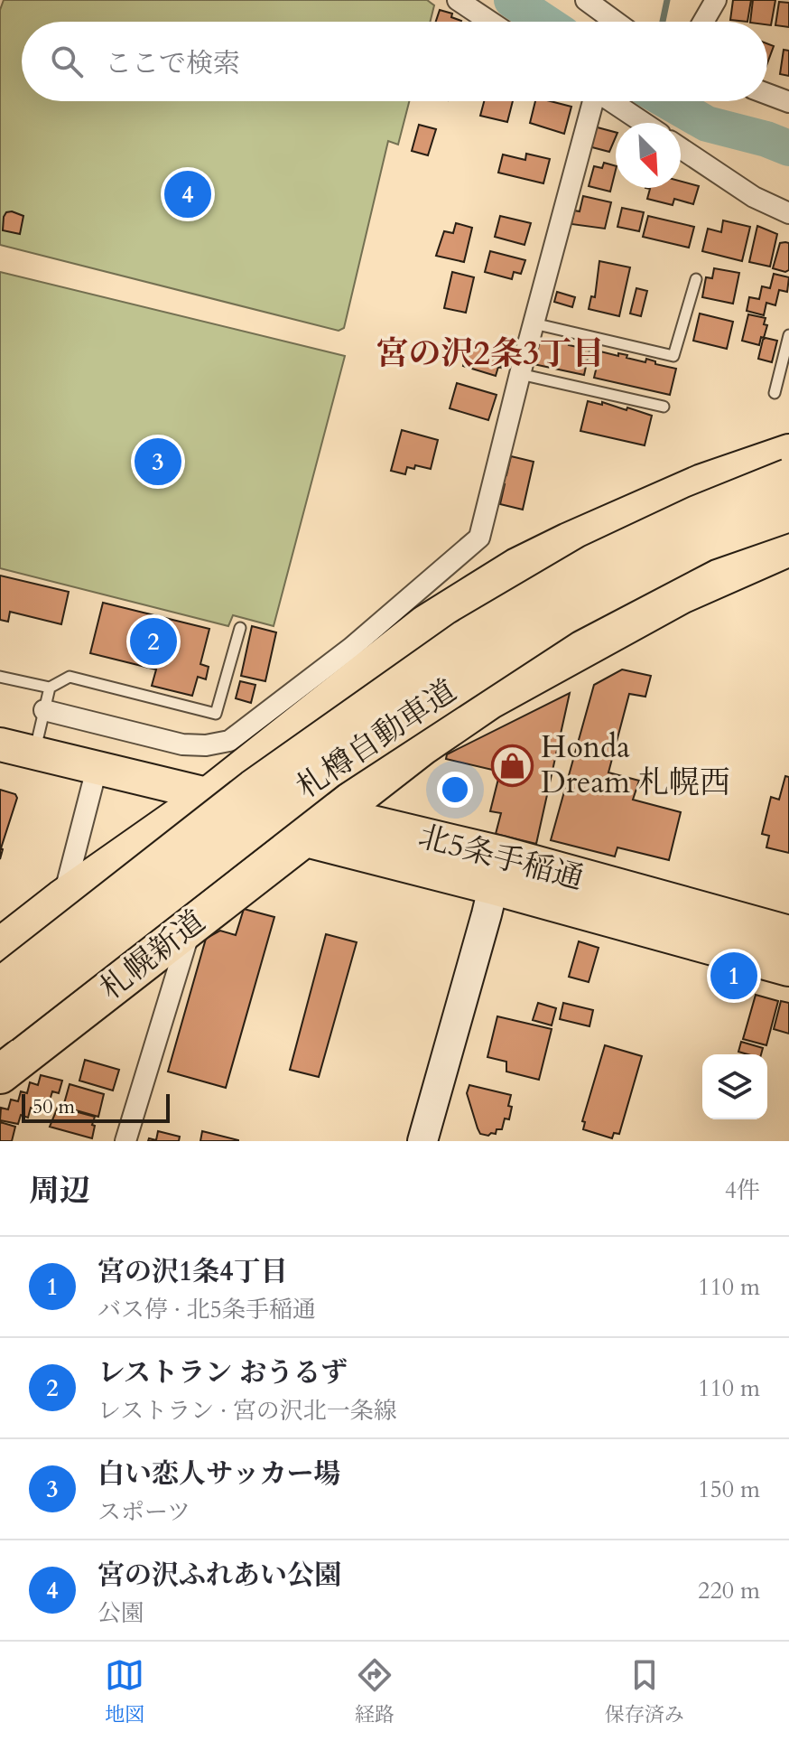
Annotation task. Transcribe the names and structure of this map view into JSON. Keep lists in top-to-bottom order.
{
  "streets": {
    "highway": ["札樽自動車道", "北5条手稲通", "札幌新道"]
  },
  "crossings": [
    ["北5条手稲通", "札幌新道"]
  ],
  "districts": ["宮の沢2条3丁目"],
  "places": {
    "shop": ["Honda Dream 札幌西"]
  },
  "scale_bar": "50 m",
  "north": "bottom right",
  "page": {
    "search": "ここで検索",
    "pins": [
      "4",
      "3",
      "2",
      "1"
    ],
    "scale": "50 m",
    "heading": ["周辺", "4件"],
    "list": [
      {
        "mark": "1",
        "name": "宮の沢1条4丁目",
        "note": "バス停 · 北5条手稲通",
        "value": "110 m"
      },
      {
        "mark": "2",
        "name": "レストラン おうるず",
        "note": "レストラン · 宮の沢北一条線",
        "value": "110 m"
      },
      {
        "mark": "3",
        "name": "白い恋人サッカー場",
        "note": "スポーツ",
        "value": "150 m"
      },
      {
        "mark": "4",
        "name": "宮の沢ふれあい公園",
        "note": "公園",
        "value": "220 m"
      }
    ],
    "nav": ["地図", "経路", "保存済み"]
  }
}
